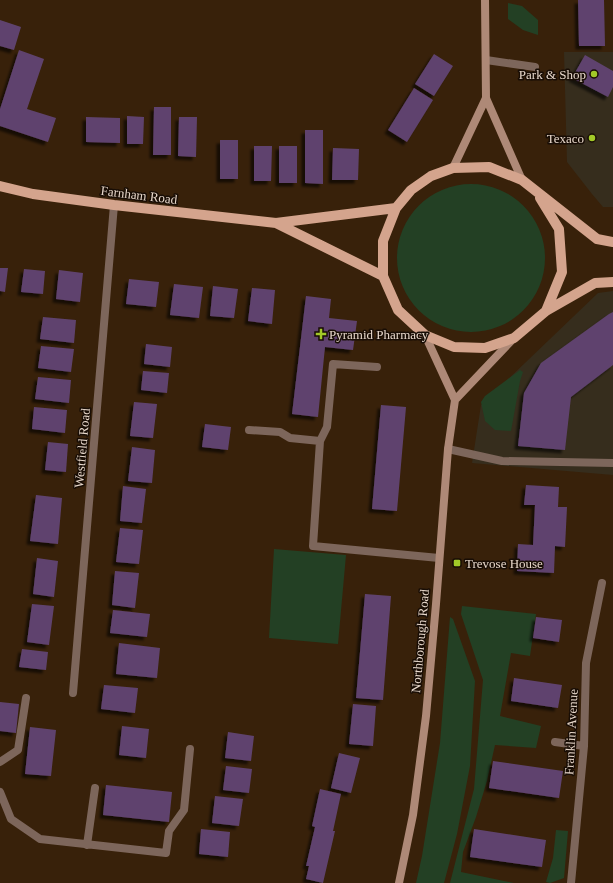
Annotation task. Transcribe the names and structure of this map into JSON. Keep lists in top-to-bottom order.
{
  "streets": {
    "main road": ["Farnham Road"],
    "street": ["Westfield Road", "Northborough Road", "Franklin Avenue"]
  },
  "crossings": [
    ["Farnham Road", "Westfield Road"]
  ],
  "places": {
    "other": ["Park & Shop", "Texaco"],
    "health": ["Pyramid Pharmacy"],
    "transit": ["Trevose House"]
  }
}
